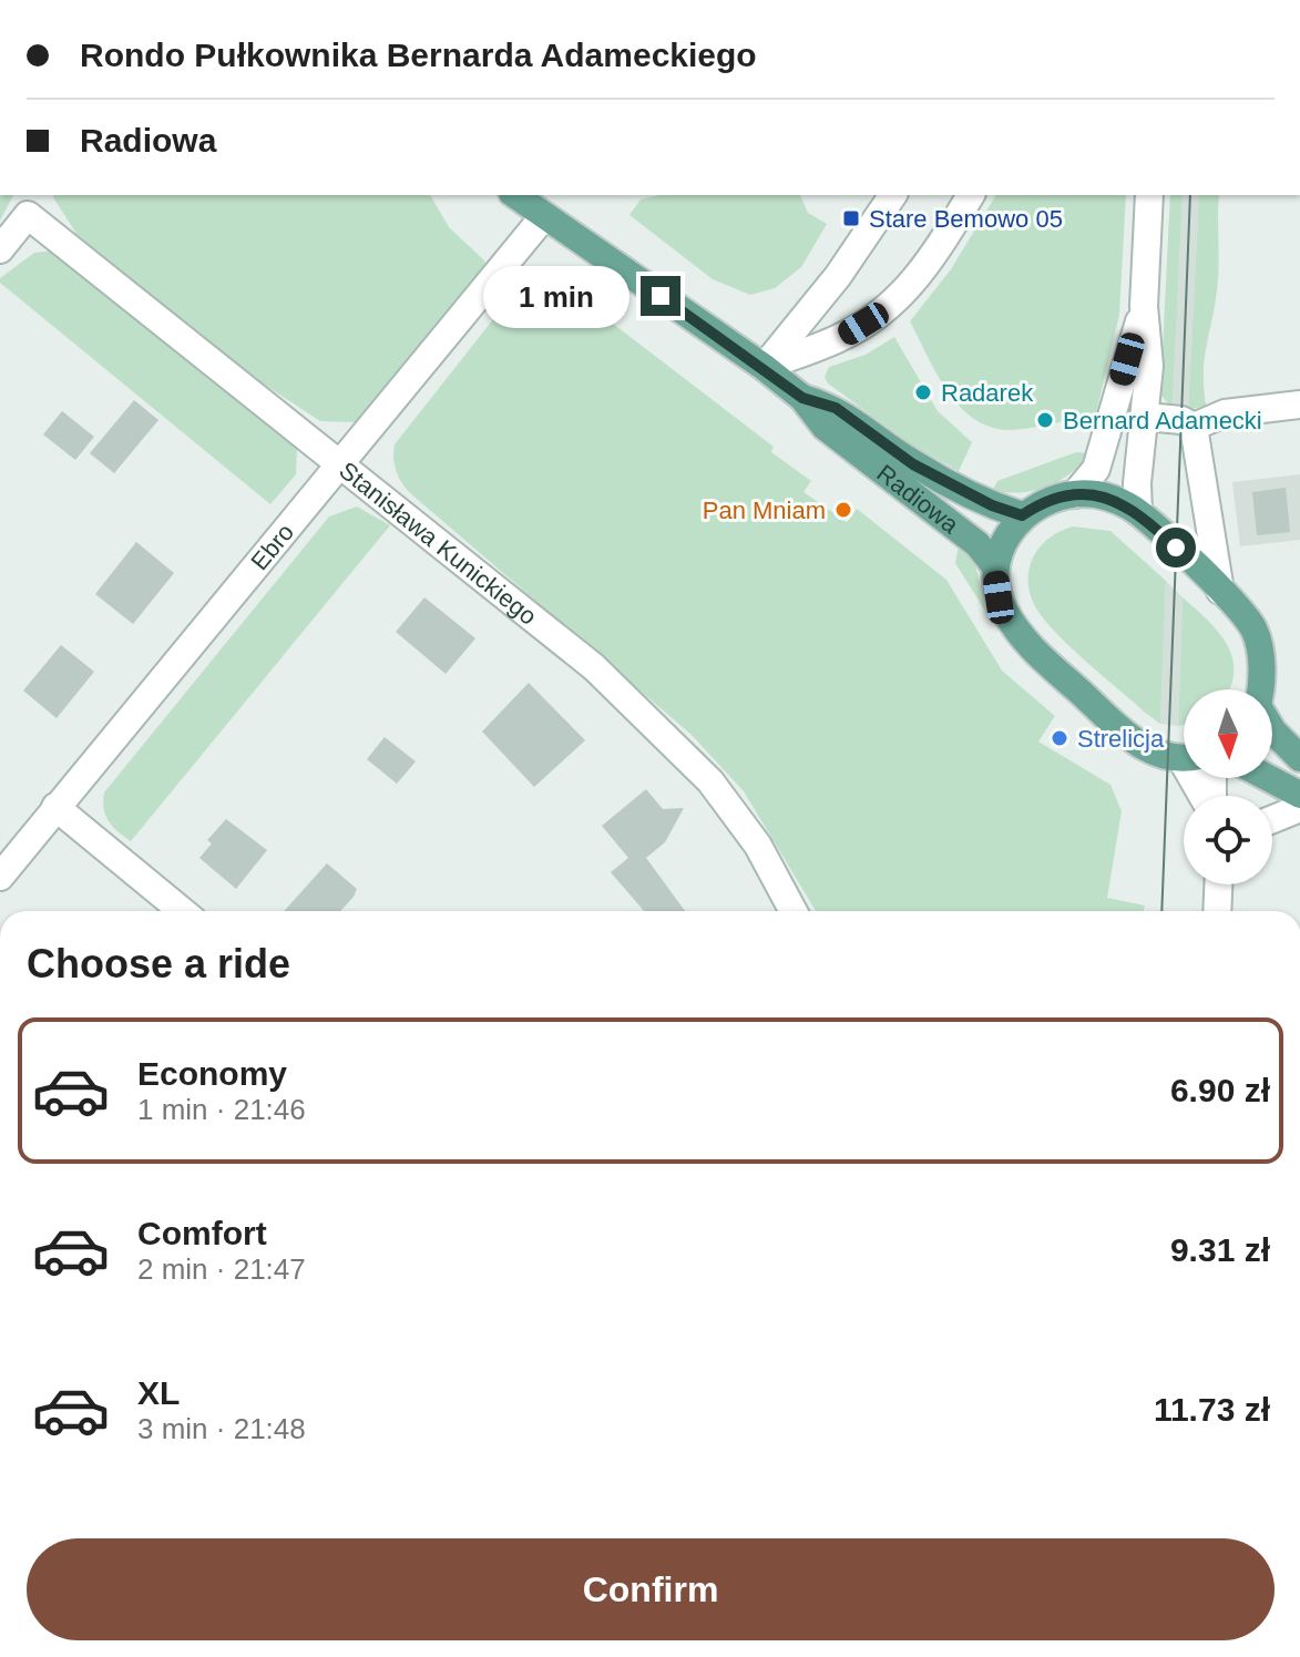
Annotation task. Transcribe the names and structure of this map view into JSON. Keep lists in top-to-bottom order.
{
  "streets": {
    "main road": ["Radiowa"],
    "street": ["Stanisława Kunickiego", "Ebro"]
  },
  "crossings": [
    ["Radiowa", "Ebro"],
    ["Stanisława Kunickiego", "Ebro"]
  ],
  "places": {
    "transit": ["Stare Bemowo 05"],
    "other": [
      "Radarek",
      "Bernard Adamecki",
      "Pan Mniam",
      "Strelicja"
    ]
  },
  "north": "bottom",
  "page": {
    "banner": ["Rondo Pułkownika Bernarda Adameckiego", "Radiowa"],
    "bubble": "1 min",
    "heading": "Choose a ride",
    "list": [
      {
        "name": "Economy",
        "note": "1 min · 21:46",
        "value": "6.90 zł"
      },
      {
        "name": "Comfort",
        "note": "2 min · 21:47",
        "value": "9.31 zł"
      },
      {
        "name": "XL",
        "note": "3 min · 21:48",
        "value": "11.73 zł"
      }
    ],
    "buttons": "Confirm"
  }
}
